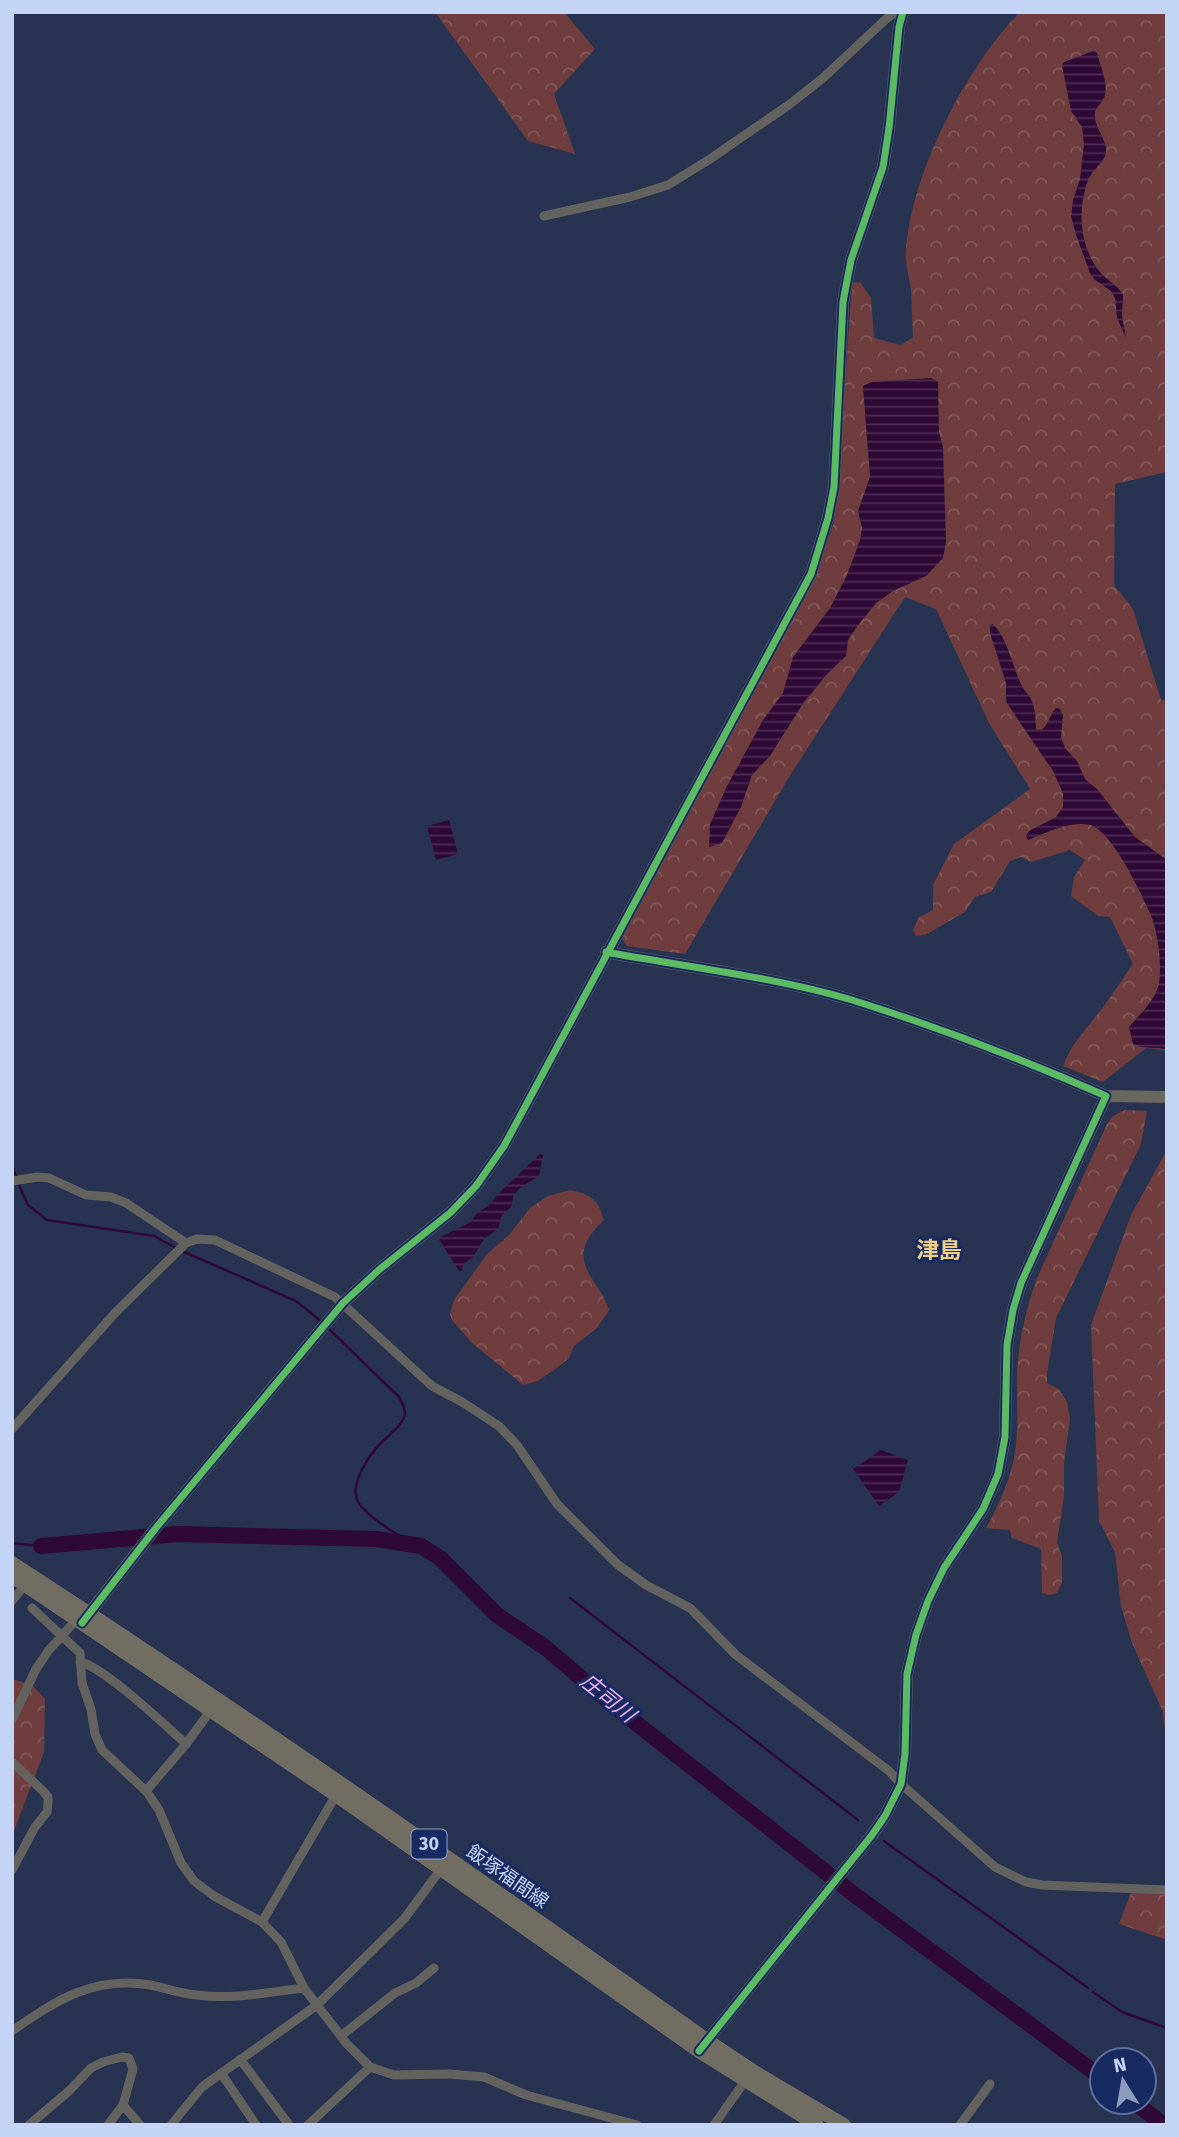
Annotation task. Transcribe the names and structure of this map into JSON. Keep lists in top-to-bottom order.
{
  "streets": {
    "main road": ["30", "飯塚福間線"]
  },
  "districts": ["津島"],
  "water": ["庄司川"],
  "north": "top"
}
